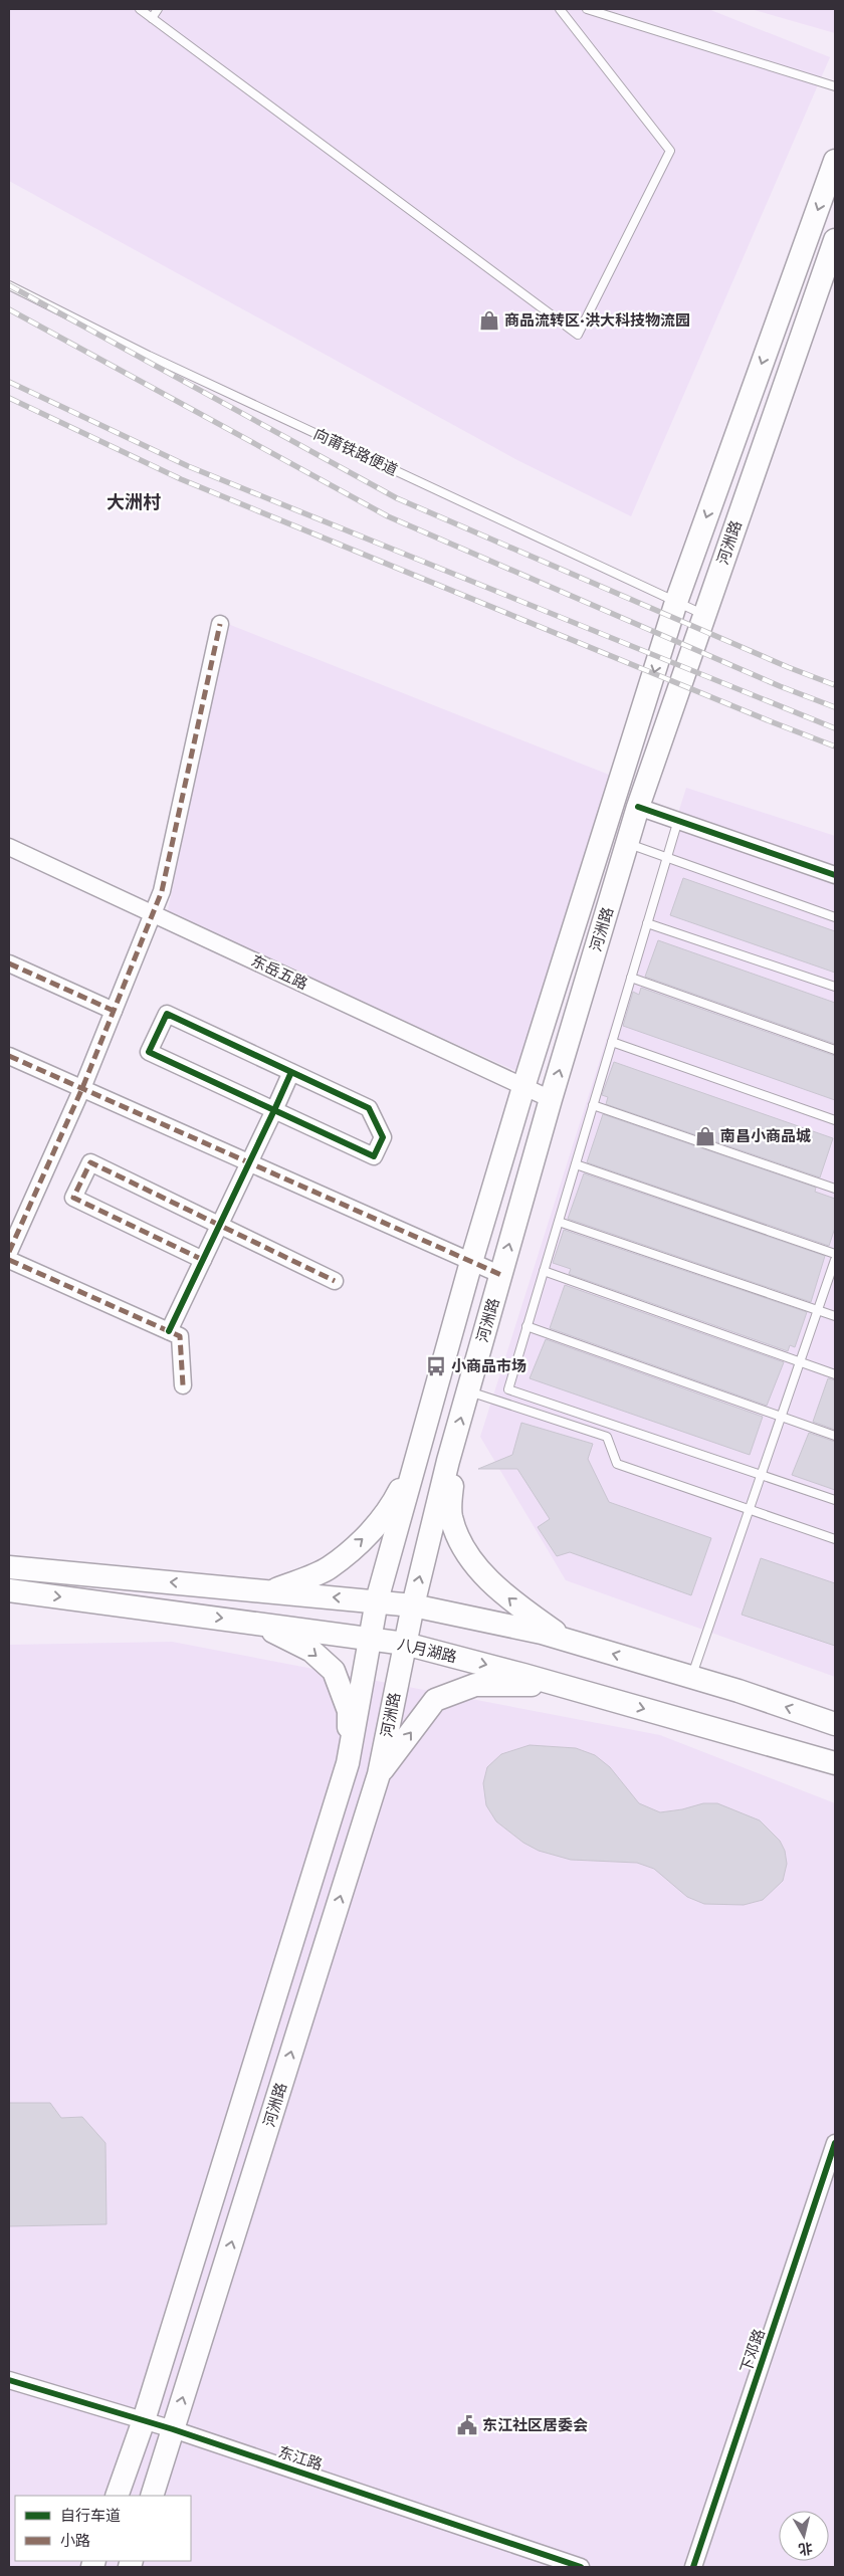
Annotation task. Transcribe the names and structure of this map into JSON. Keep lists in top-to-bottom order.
{
  "streets": {
    "main road": ["河洲路", "八月湖路"],
    "street": ["东岳五路", "下邓路", "东江路"],
    "lane": ["向莆铁路便道"]
  },
  "crossings": [
    ["向莆铁路便道", "河洲路"],
    ["河洲路", "东岳五路"],
    ["河洲路", "八月湖路"],
    ["河洲路", "东江路"]
  ],
  "districts": ["大洲村"],
  "places": {
    "shop": ["商品流转区·洪大科技物流园", "南昌小商品城"],
    "bus stop": ["小商品市场"],
    "public building": ["东江社区居委会"]
  },
  "legend": ["自行车道", "小路"],
  "north": "bottom"
}
